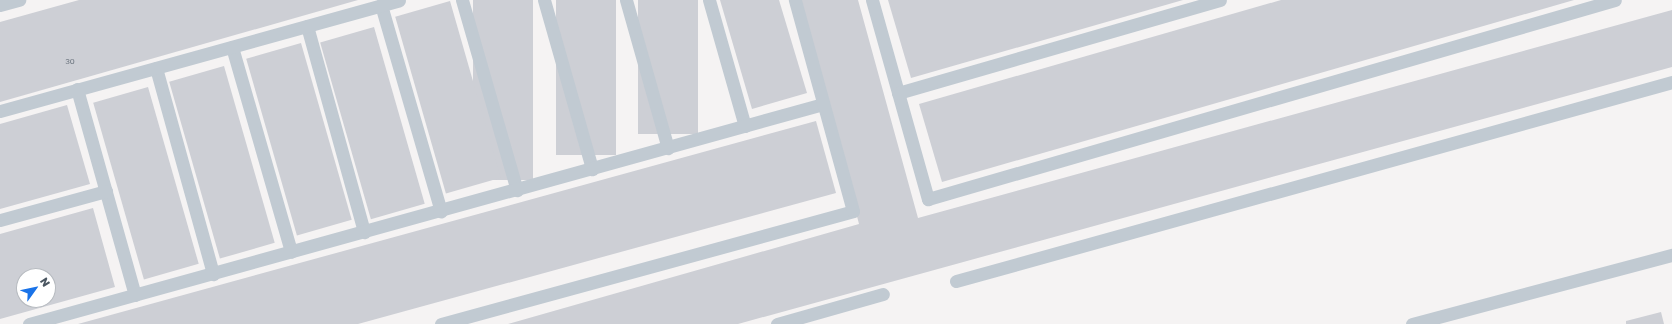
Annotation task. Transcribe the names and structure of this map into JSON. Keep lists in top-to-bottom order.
{
  "house_numbers": ["30"],
  "north": "top right"
}
